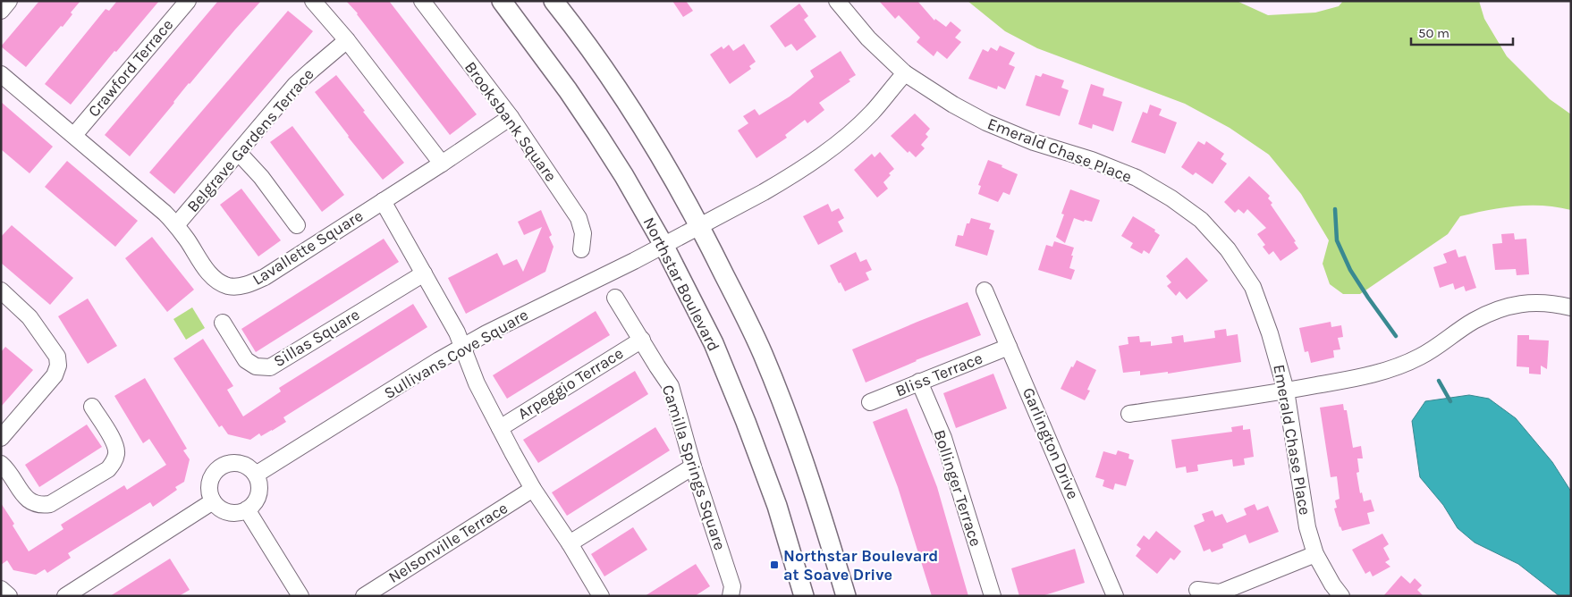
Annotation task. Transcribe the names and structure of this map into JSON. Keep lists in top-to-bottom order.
{
  "streets": {
    "main road": ["Northstar Boulevard"],
    "street": [
      "Crawford Terrace",
      "Brooksbank Square",
      "Belgrave Gardens Terrace",
      "Emerald Chase Place",
      "Lavallette Square",
      "Sillas Square",
      "Sullivans Cove Square",
      "Bliss Terrace",
      "Arpeggio Terrace",
      "Garlington Drive",
      "Camilla Springs Square",
      "Bollinger Terrace",
      "Nelsonville Terrace"
    ]
  },
  "crossings": [
    ["Crawford Terrace", "Lavallette Square"],
    ["Brooksbank Square", "Lavallette Square"],
    ["Belgrave Gardens Terrace", "Lavallette Square"],
    ["Emerald Chase Place", "Sullivans Cove Square"],
    ["Northstar Boulevard", "Sullivans Cove Square"],
    ["Bliss Terrace", "Garlington Drive"],
    ["Bliss Terrace", "Bollinger Terrace"],
    ["Arpeggio Terrace", "Camilla Springs Square"]
  ],
  "places": {
    "transit": ["Northstar Boulevard at Soave Drive"]
  },
  "scale_bar": "50 m"
}
